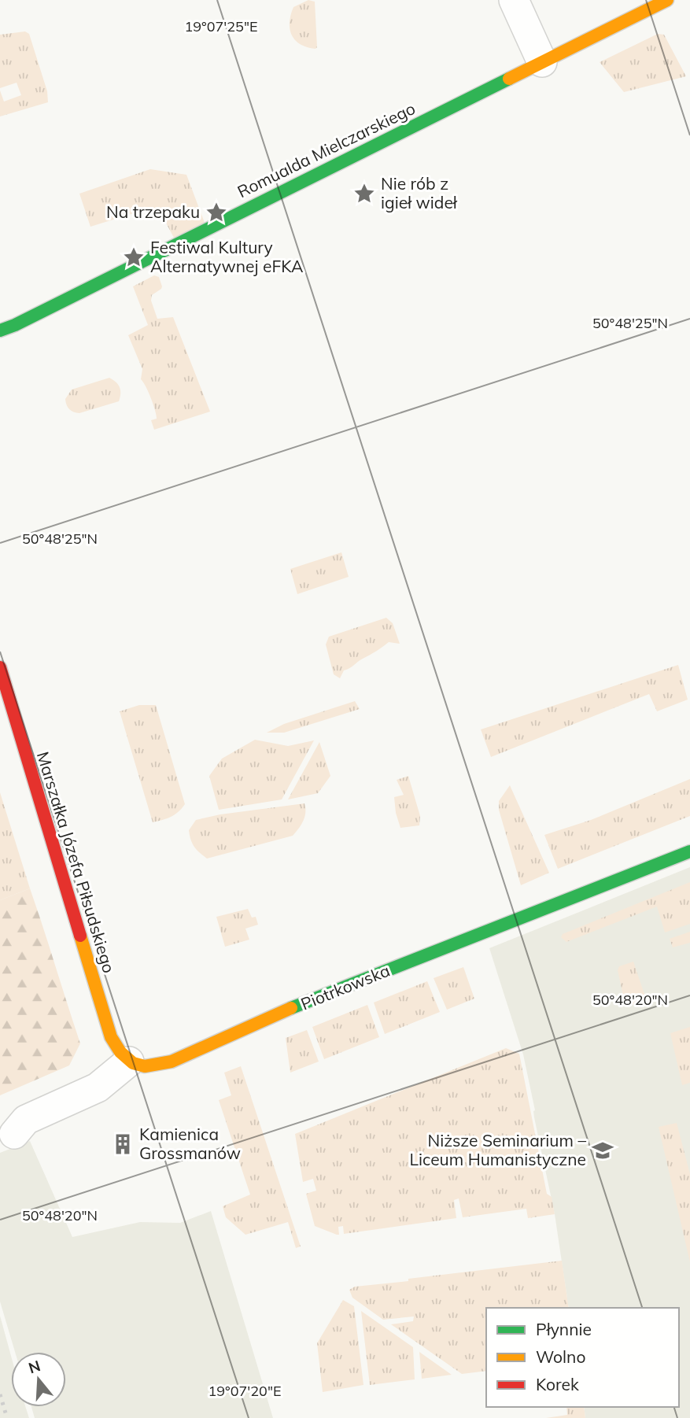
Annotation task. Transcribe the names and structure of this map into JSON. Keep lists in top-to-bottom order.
{
  "streets": {
    "street": ["Romualda Mielczarskiego", "Marszałka Józefa Piłsudskiego", "Piotrkowska"]
  },
  "crossings": [
    ["Marszałka Józefa Piłsudskiego", "Piotrkowska"]
  ],
  "places": {
    "place": ["Nie rób z igieł wideł", "Na trzepaku", "Festiwal Kultury Alternatywnej eFKA"],
    "building": ["Kamienica Grossmanów"],
    "school or university": ["Niższe Seminarium – Liceum Humanistyczne"]
  },
  "legend": ["Płynnie", "Wolno", "Korek"],
  "north": "top",
  "coordinates": [
    "19°07'25\"E",
    "50°48'25\"N",
    "50°48'20\"N",
    "19°07'20\"E"
  ]
}
